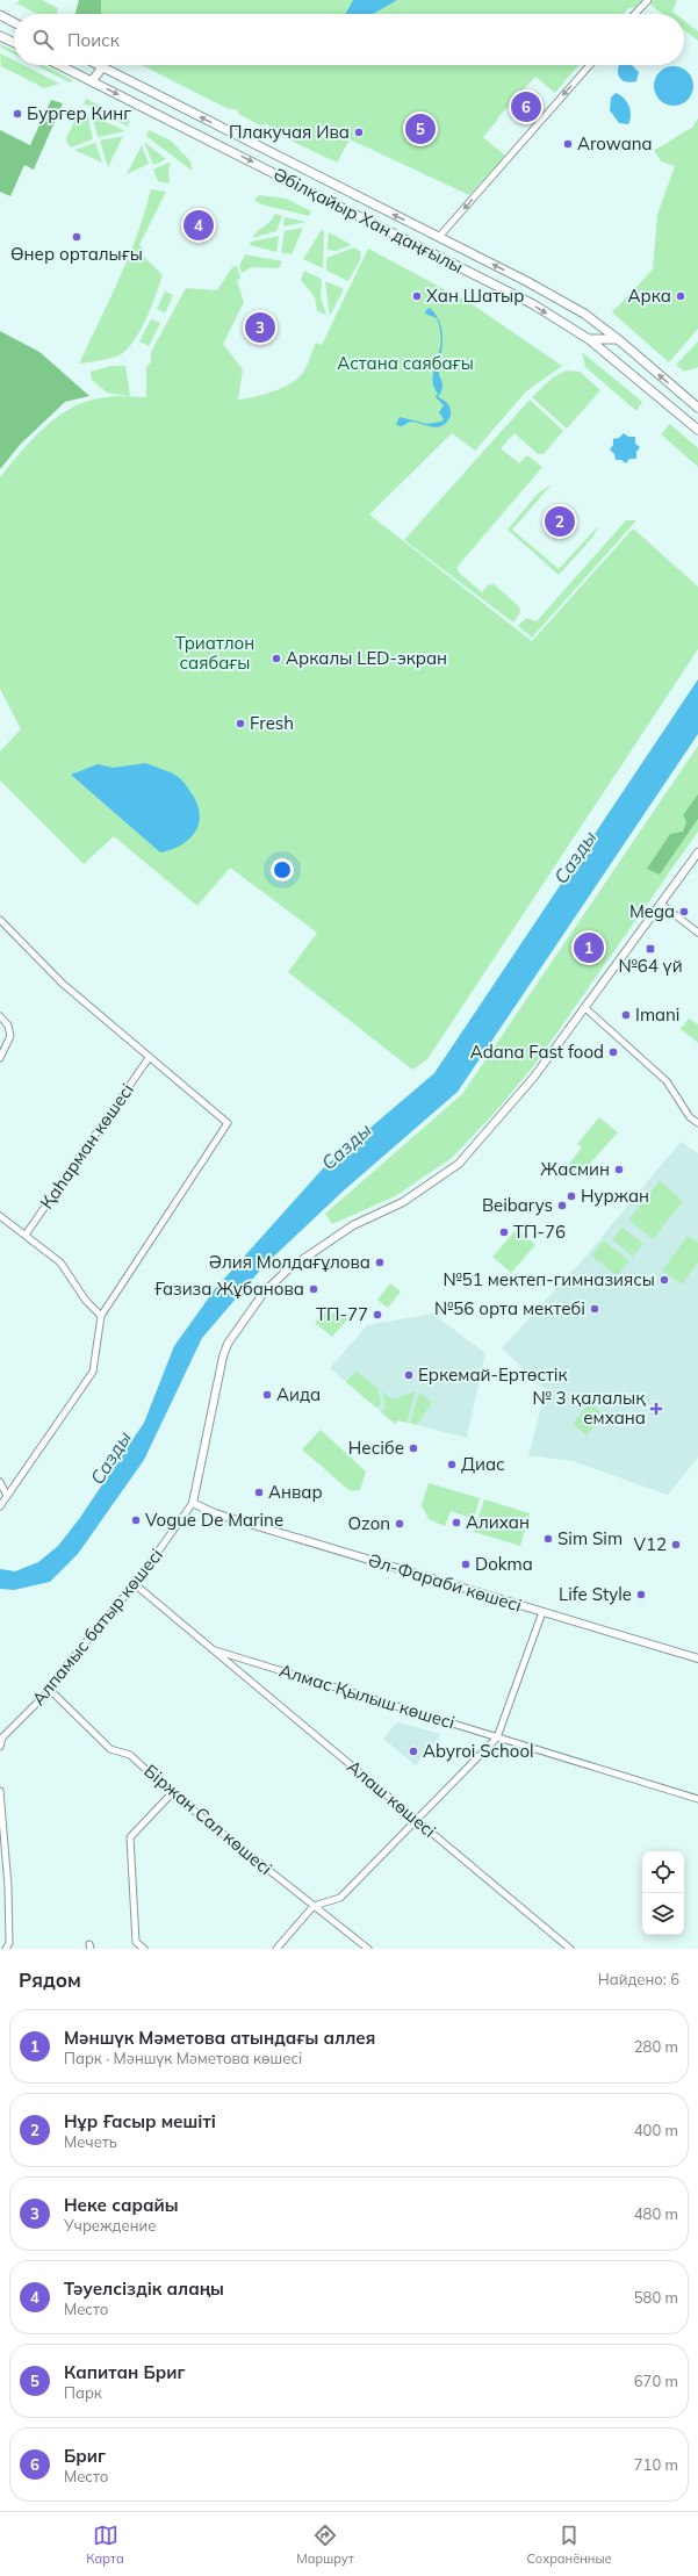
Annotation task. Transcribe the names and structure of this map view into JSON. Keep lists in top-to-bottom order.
{
  "streets": {
    "main road": ["Әбілқайыр Хан даңғылы"],
    "street": [
      "Қаһарман көшесі",
      "Әл-Фараби көшесі",
      "Алпамыс батыр көшесі",
      "Алмас Қылыш көшесі",
      "Алаш көшесі",
      "Біржан Сал көшесі"
    ]
  },
  "crossings": [
    ["Әл-Фараби көшесі", "Алпамыс батыр көшесі"],
    ["Алпамыс батыр көшесі", "Алмас Қылыш көшесі"],
    ["Алпамыс батыр көшесі", "Біржан Сал көшесі"],
    ["Алмас Қылыш көшесі", "Алаш көшесі"]
  ],
  "water": ["Сазды"],
  "parks": ["Астана саябағы", "Триатлон саябағы"],
  "places": {
    "other": [
      "Бургер Кинг",
      "Плакучая Ива",
      "Arowana",
      "Өнер орталығы",
      "Хан Шатыр",
      "Арка",
      "Аркалы LED-экран",
      "Fresh",
      "Mega",
      "Imani",
      "Adana Fast food",
      "Жасмин",
      "Нуржан",
      "Beibarys",
      "ТП-76",
      "Әлия Молдағұлова",
      "№51 мектеп-гимназиясы",
      "Ғазиза Жұбанова",
      "№56 орта мектебі",
      "ТП-77",
      "Еркемай-Ертөстік",
      "Аида",
      "Несібе",
      "Диас",
      "Анвар",
      "Vogue De Marine",
      "Алихан",
      "Ozon",
      "Sim Sim",
      "V12",
      "Dokma",
      "Life Style",
      "Abyroi School"
    ],
    "transit": ["№64 үй"],
    "health": ["№ 3 қалалық емхана"]
  },
  "page": {
    "search": "Поиск",
    "pins": [
      "6",
      "5",
      "4",
      "3",
      "2",
      "1"
    ],
    "heading": ["Рядом", "Найдено: 6"],
    "list": [
      {
        "mark": "1",
        "name": "Мәншүк Мәметова атындағы аллея",
        "note": "Парк · Мәншүк Мәметова көшесі",
        "value": "280 m"
      },
      {
        "mark": "2",
        "name": "Нұр Ғасыр мешіті",
        "note": "Мечеть",
        "value": "400 m"
      },
      {
        "mark": "3",
        "name": "Неке сарайы",
        "note": "Учреждение",
        "value": "480 m"
      },
      {
        "mark": "4",
        "name": "Тәуелсіздік алаңы",
        "note": "Место",
        "value": "580 m"
      },
      {
        "mark": "5",
        "name": "Капитан Бриг",
        "note": "Парк",
        "value": "670 m"
      },
      {
        "mark": "6",
        "name": "Бриг",
        "note": "Место",
        "value": "710 m"
      }
    ],
    "nav": ["Карта", "Маршрут", "Сохранённые"]
  }
}
